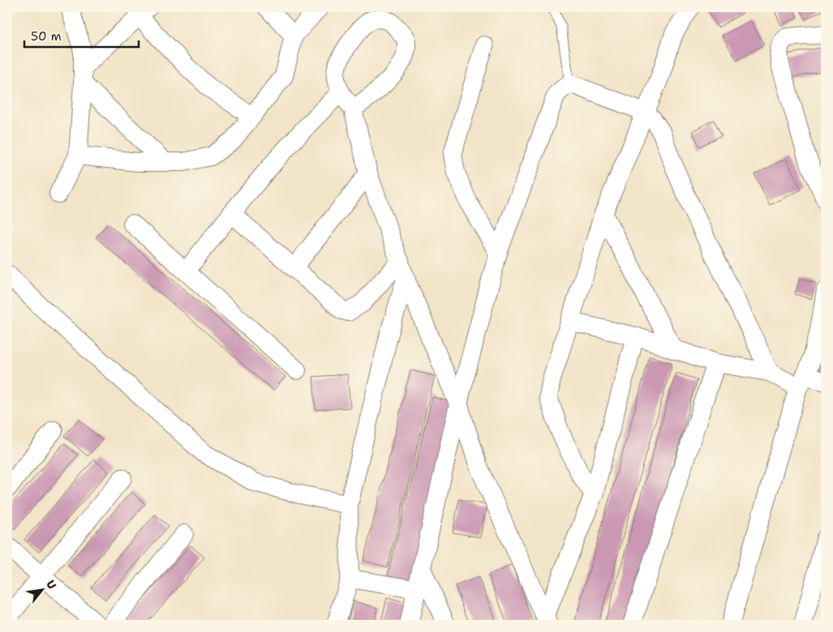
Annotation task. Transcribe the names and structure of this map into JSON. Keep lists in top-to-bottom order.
{
  "scale_bar": "50 m",
  "north": "top right"
}
